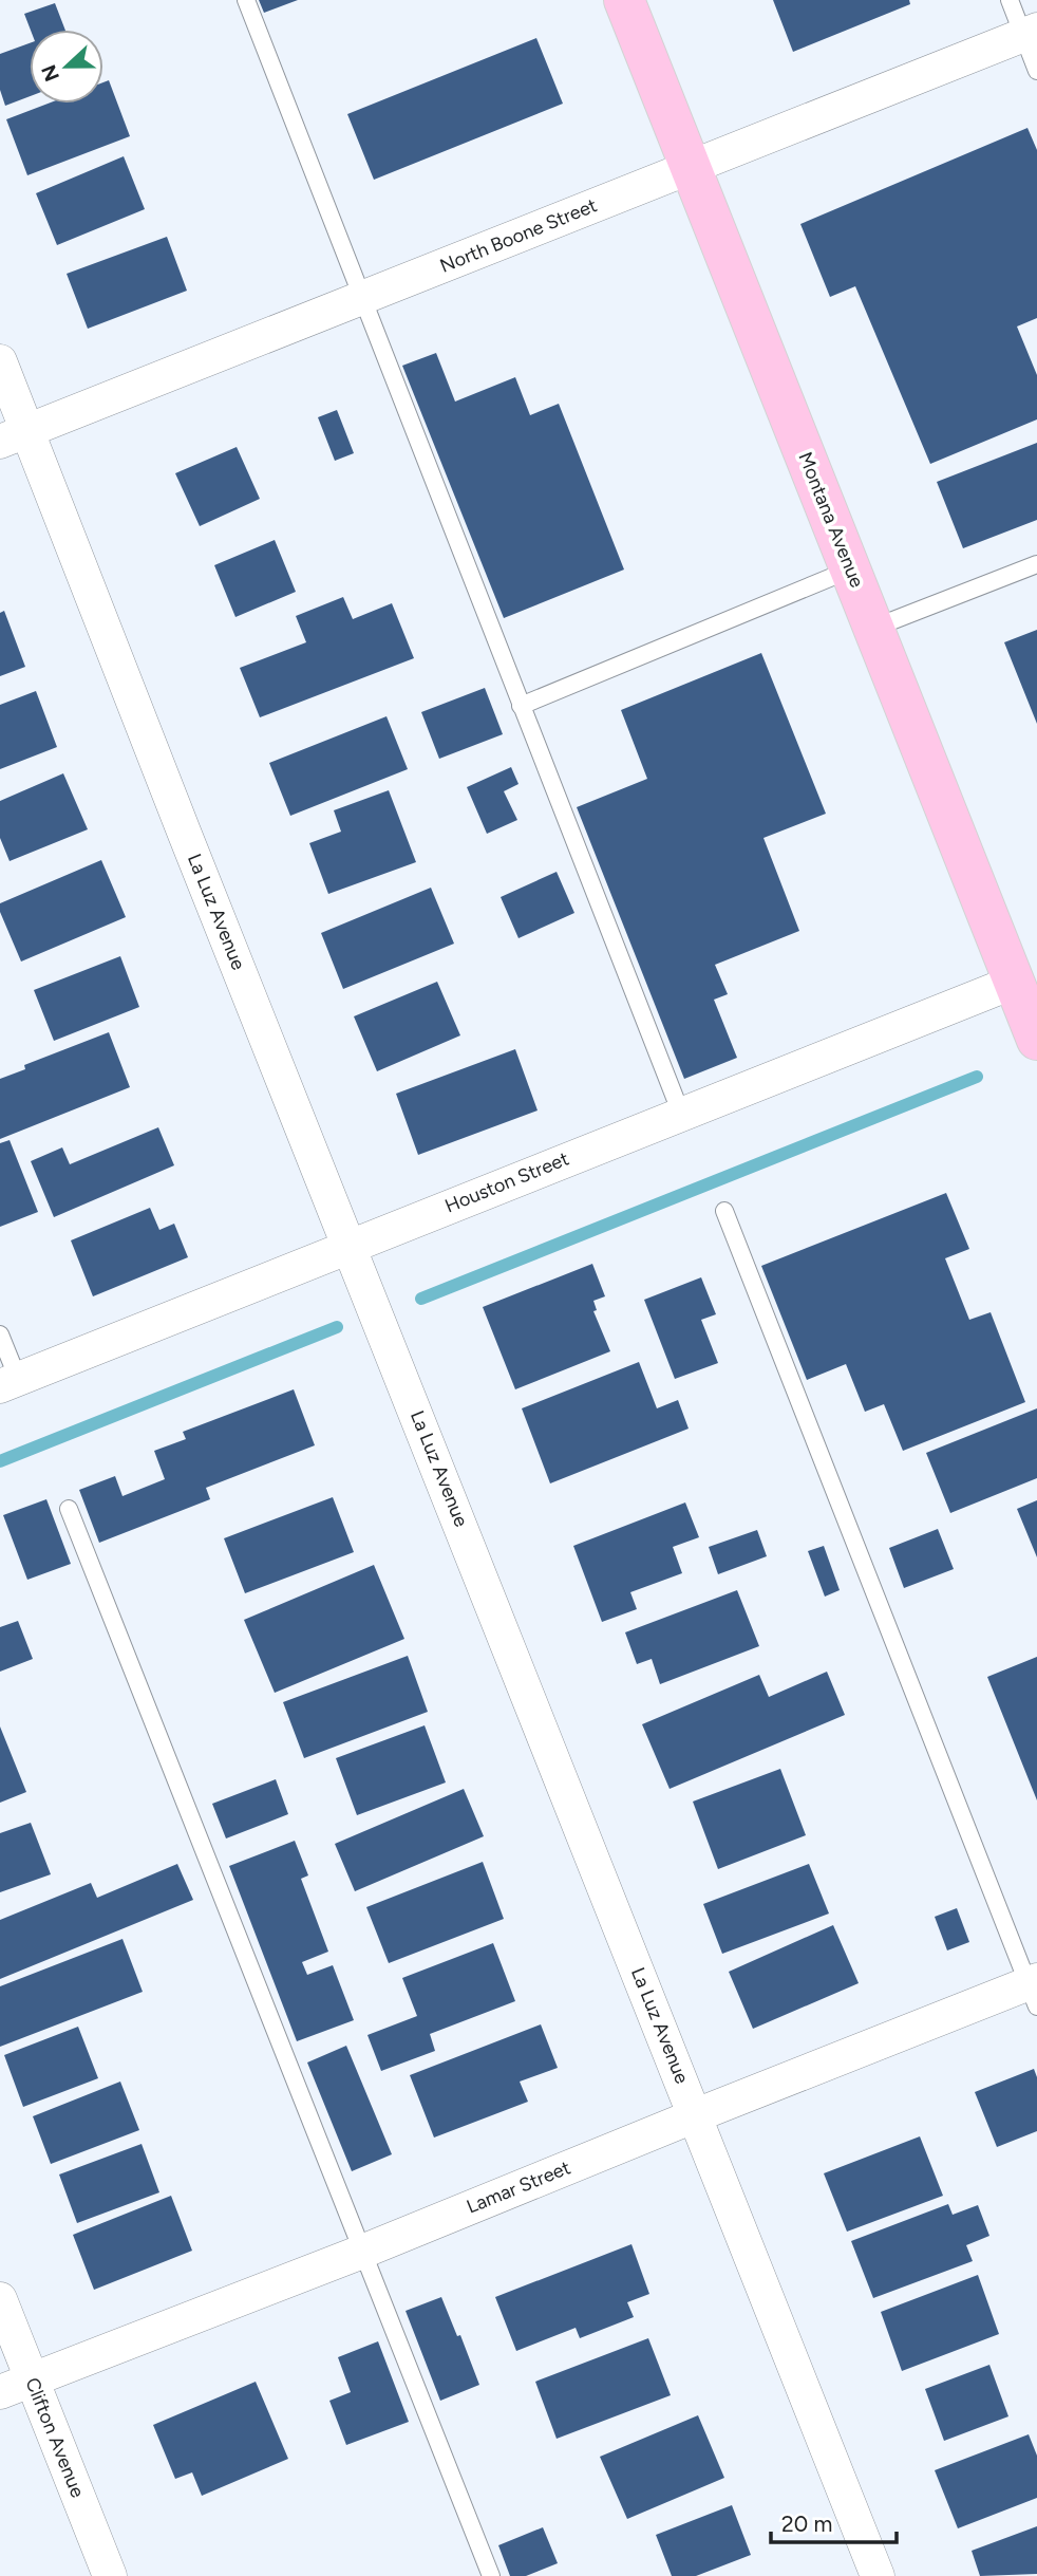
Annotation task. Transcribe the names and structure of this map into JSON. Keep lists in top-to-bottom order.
{
  "streets": {
    "main road": ["Montana Avenue"],
    "street": [
      "North Boone Street",
      "La Luz Avenue",
      "Houston Street",
      "Lamar Street",
      "Clifton Avenue"
    ]
  },
  "crossings": [
    ["North Boone Street", "Montana Avenue"],
    ["North Boone Street", "La Luz Avenue"],
    ["Montana Avenue", "Houston Street"],
    ["La Luz Avenue", "Houston Street"],
    ["La Luz Avenue", "Lamar Street"],
    ["Lamar Street", "Clifton Avenue"]
  ],
  "scale_bar": "20 m",
  "north": "left"
}
